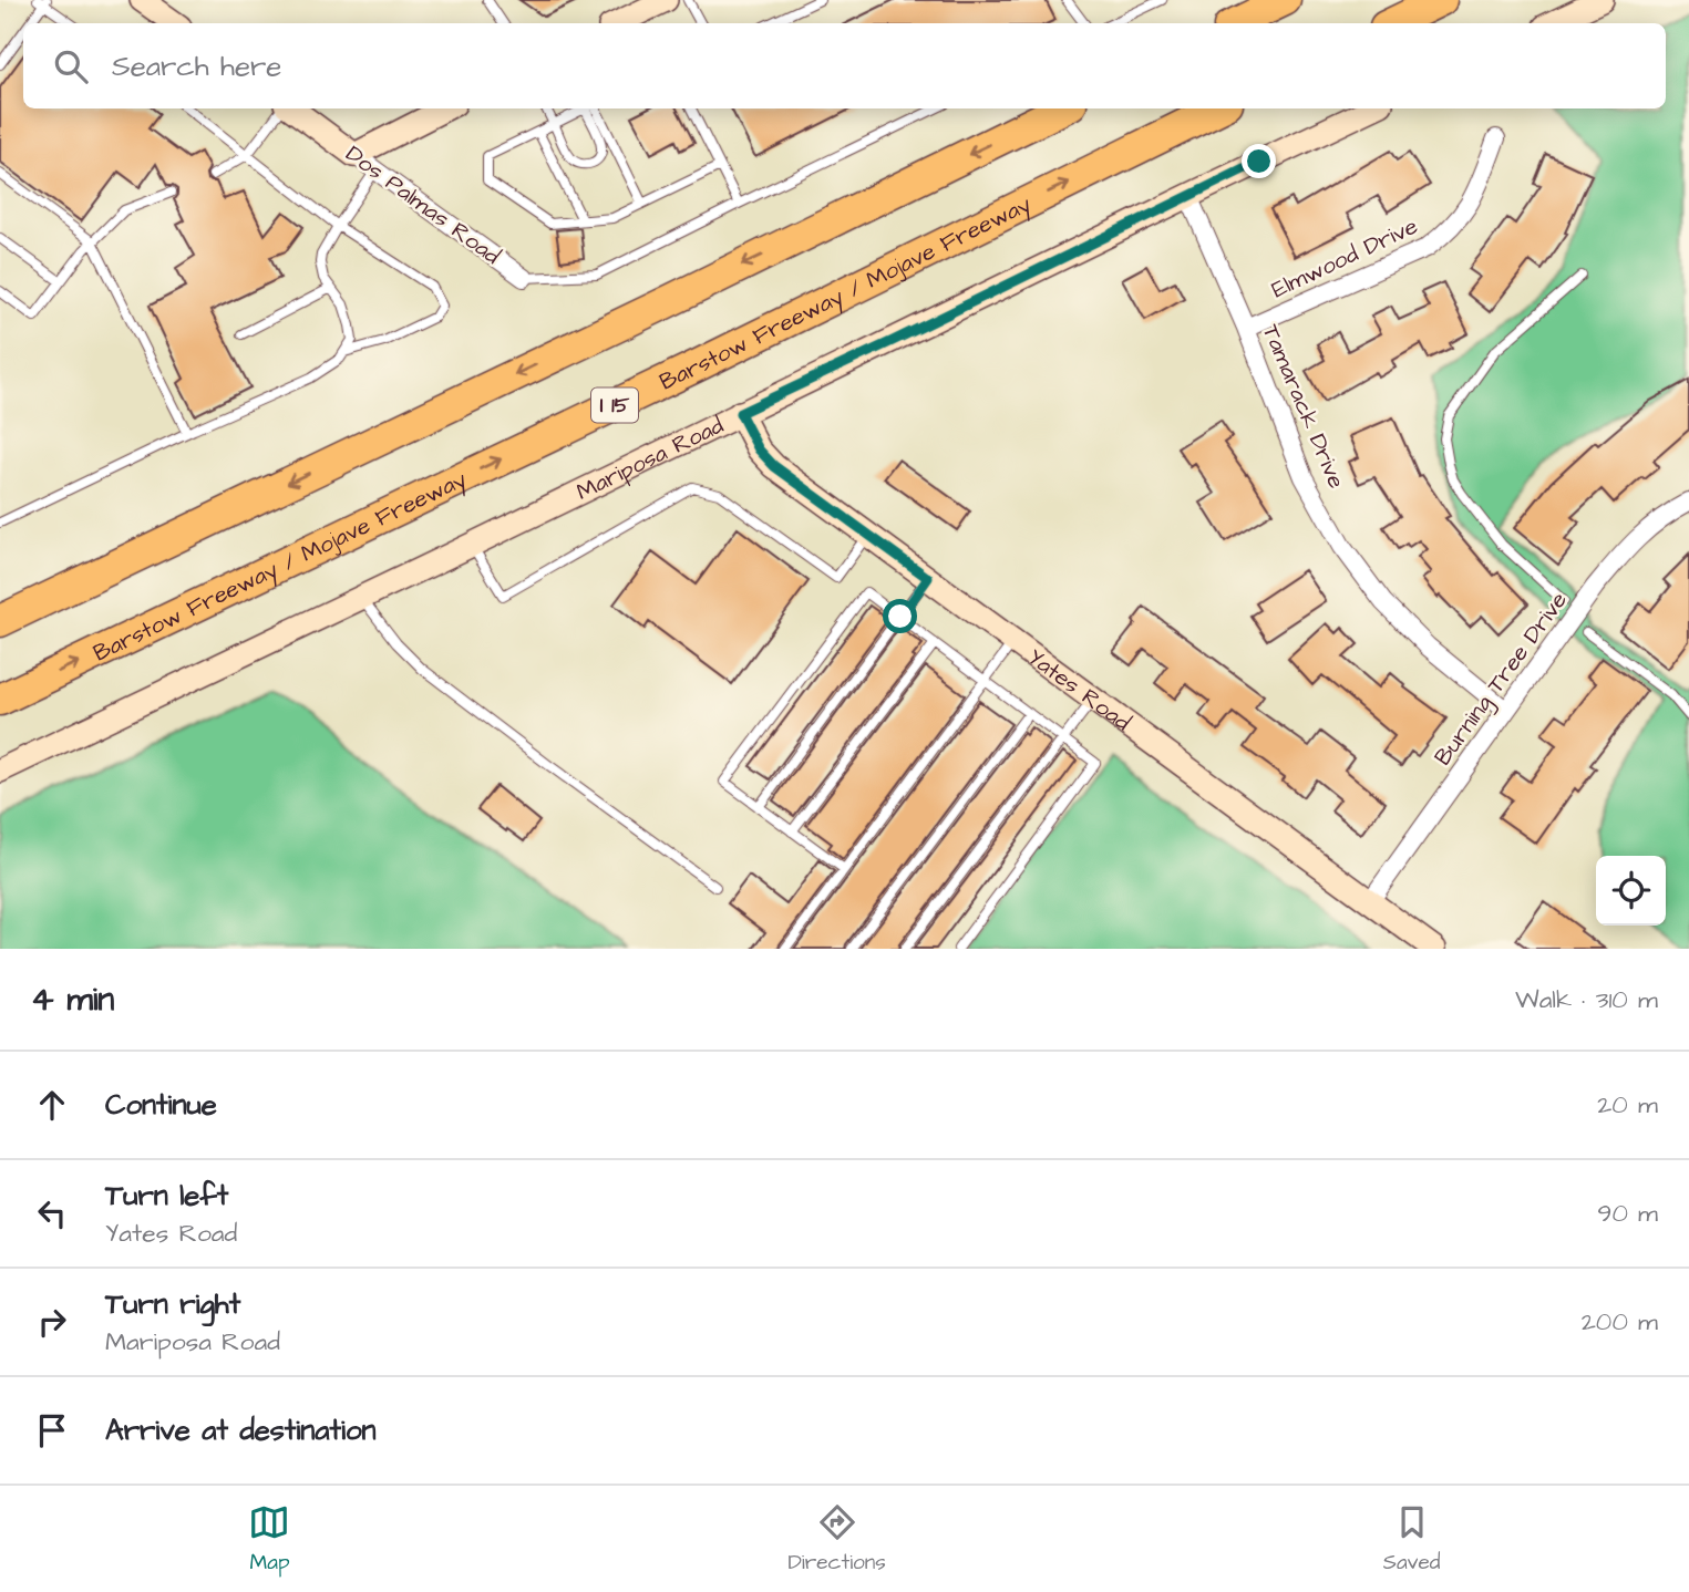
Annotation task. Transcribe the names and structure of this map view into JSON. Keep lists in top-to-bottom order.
{
  "streets": {
    "highway": ["Barstow Freeway / Mojave Freeway", "I 15"],
    "main road": ["Dos Palmas Road", "Mariposa Road", "Yates Road"],
    "street": ["Elmwood Drive", "Tamarack Drive", "Burning Tree Drive"]
  },
  "crossings": [
    ["Elmwood Drive", "Tamarack Drive"],
    ["Tamarack Drive", "Mariposa Road"],
    ["Tamarack Drive", "Burning Tree Drive"],
    ["Mariposa Road", "Yates Road"],
    ["Burning Tree Drive", "Yates Road"]
  ],
  "page": {
    "search": "Search here",
    "heading": ["4 min", "Walk · 310 m"],
    "list": [
      ["Continue", "20 m"],
      ["Turn left", "Yates Road", "90 m"],
      ["Turn right", "Mariposa Road", "200 m"],
      "Arrive at destination"
    ],
    "nav": ["Map", "Directions", "Saved"]
  }
}
